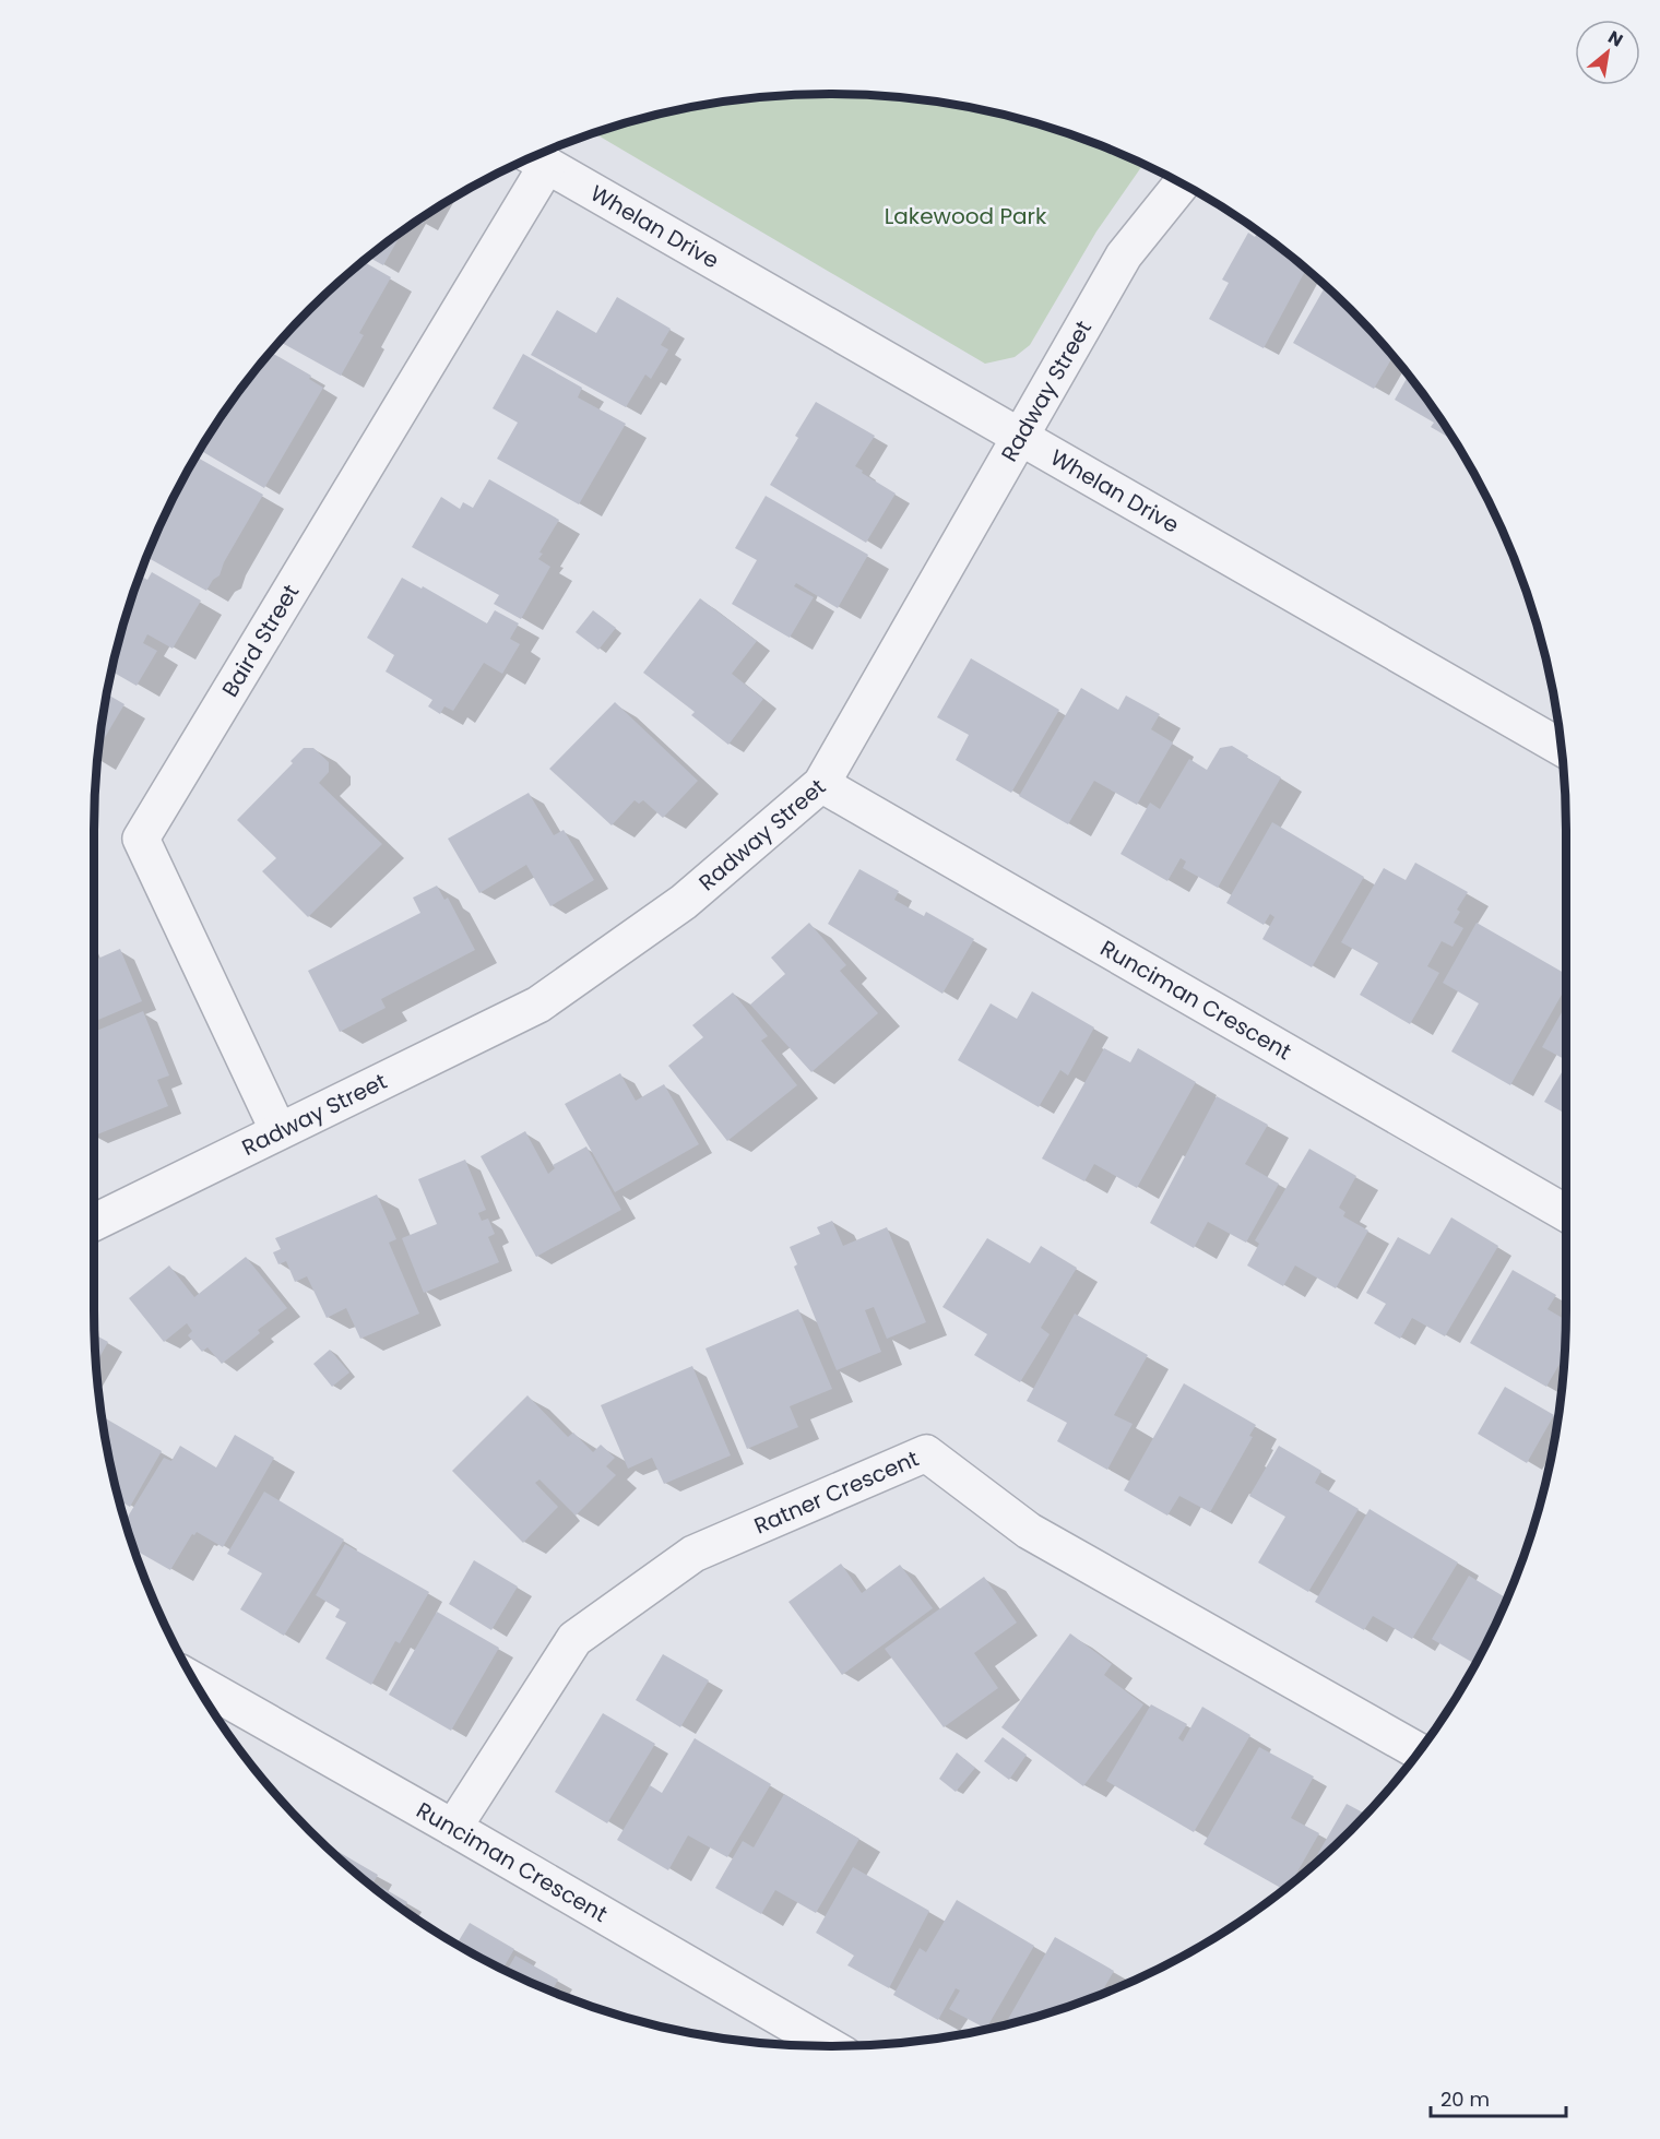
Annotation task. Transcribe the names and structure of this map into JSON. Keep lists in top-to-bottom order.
{
  "streets": {
    "street": [
      "Whelan Drive",
      "Radway Street",
      "Baird Street",
      "Runciman Crescent",
      "Ratner Crescent"
    ]
  },
  "crossings": [
    ["Whelan Drive", "Radway Street"],
    ["Whelan Drive", "Baird Street"],
    ["Radway Street", "Baird Street"],
    ["Radway Street", "Runciman Crescent"],
    ["Runciman Crescent", "Ratner Crescent"]
  ],
  "parks": ["Lakewood Park"],
  "scale_bar": "20 m",
  "north": "top right"
}
